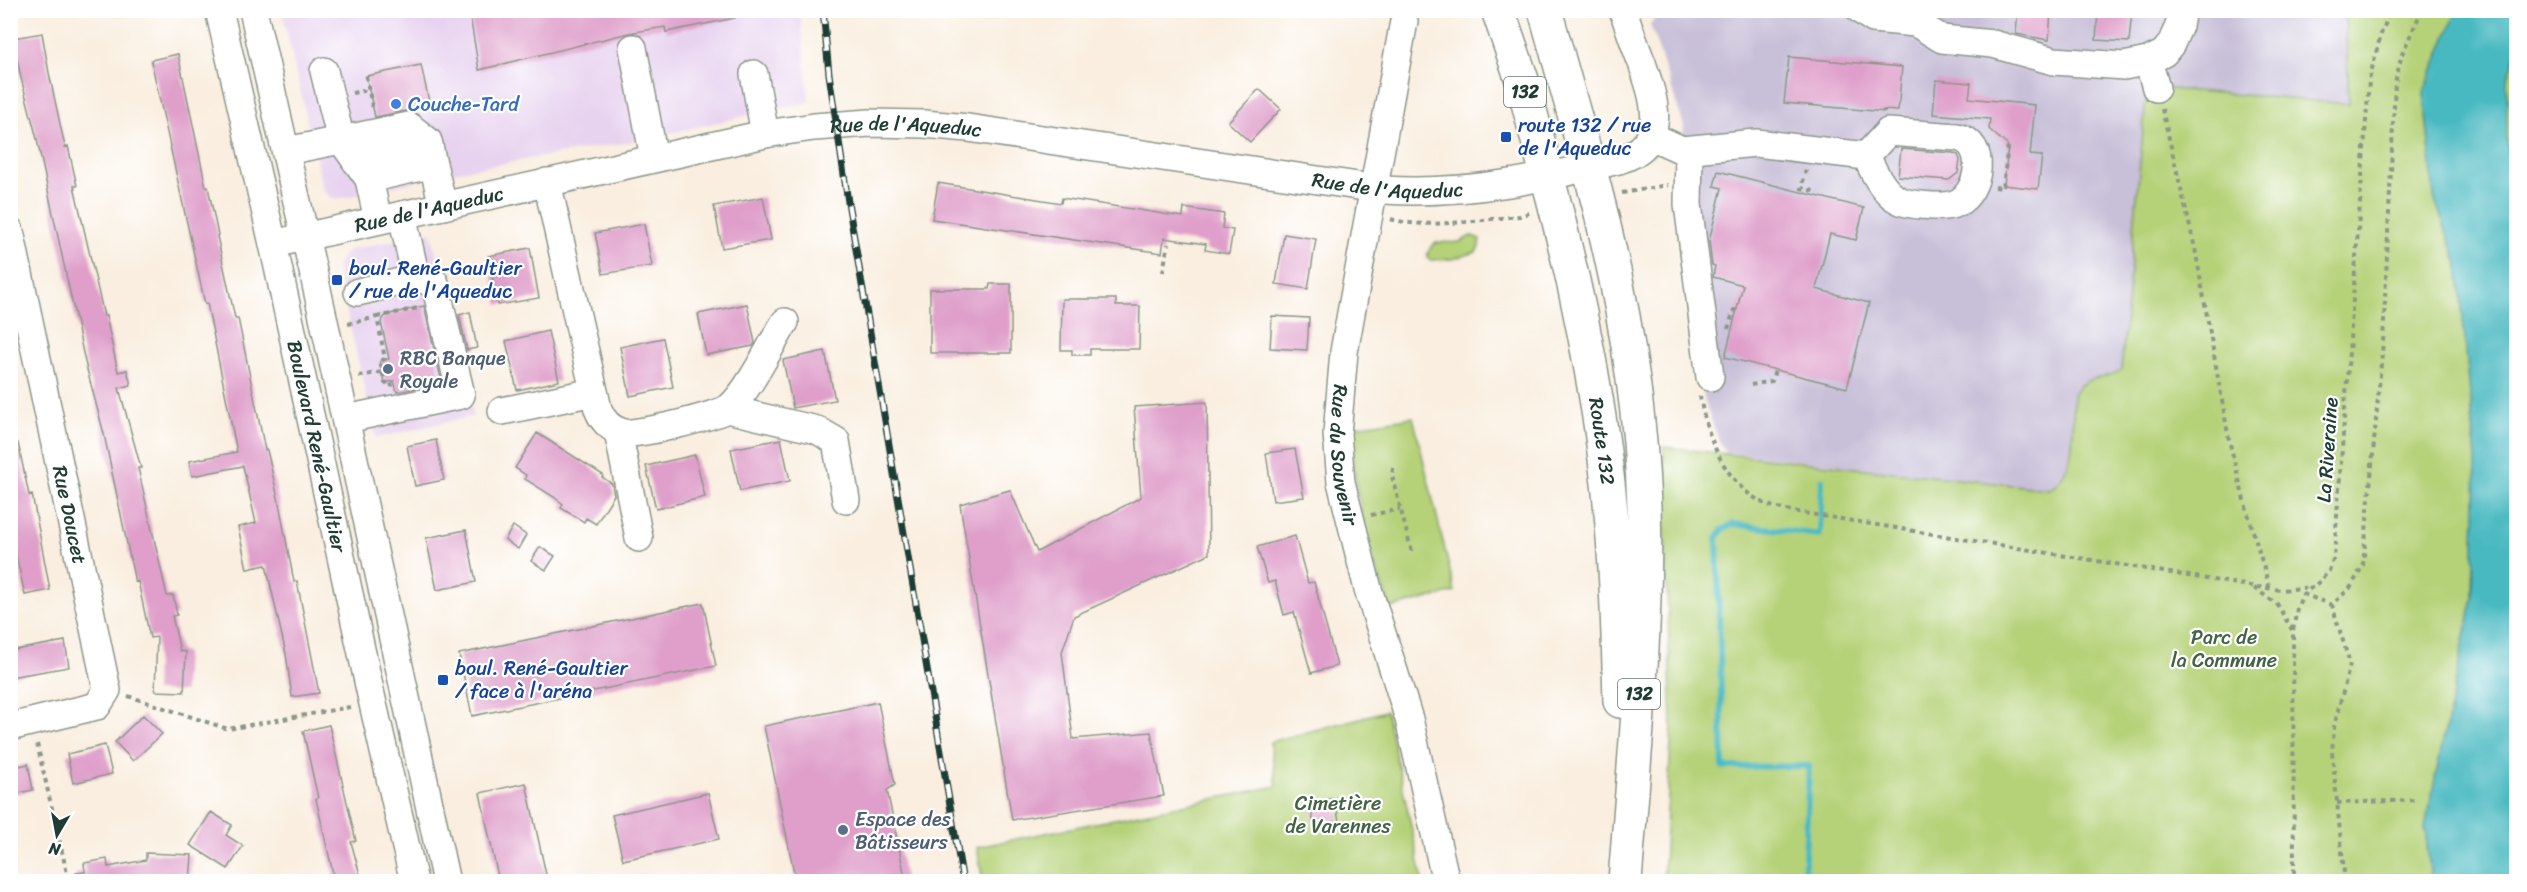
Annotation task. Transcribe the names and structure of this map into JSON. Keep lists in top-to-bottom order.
{
  "streets": {
    "main road": ["132", "Route 132"],
    "street": [
      "Rue de l'Aqueduc",
      "Boulevard René-Gaultier",
      "Rue du Souvenir",
      "Rue Doucet"
    ],
    "path": ["La Riveraine"]
  },
  "crossings": [
    ["Rue de l'Aqueduc", "Route 132"],
    ["Rue de l'Aqueduc", "Boulevard René-Gaultier"],
    ["Rue de l'Aqueduc", "Rue du Souvenir"]
  ],
  "parks": ["Parc de la Commune", "Cimetière de Varennes"],
  "places": {
    "other": ["Couche-Tard", "RBC Banque Royale", "Espace des Bâtisseurs"],
    "transit": ["route 132 / rue de l'Aqueduc", "boul. René-Gaultier / rue de l'Aqueduc", "boul. René-Gaultier / face à l'aréna"]
  },
  "north": "bottom"
}
